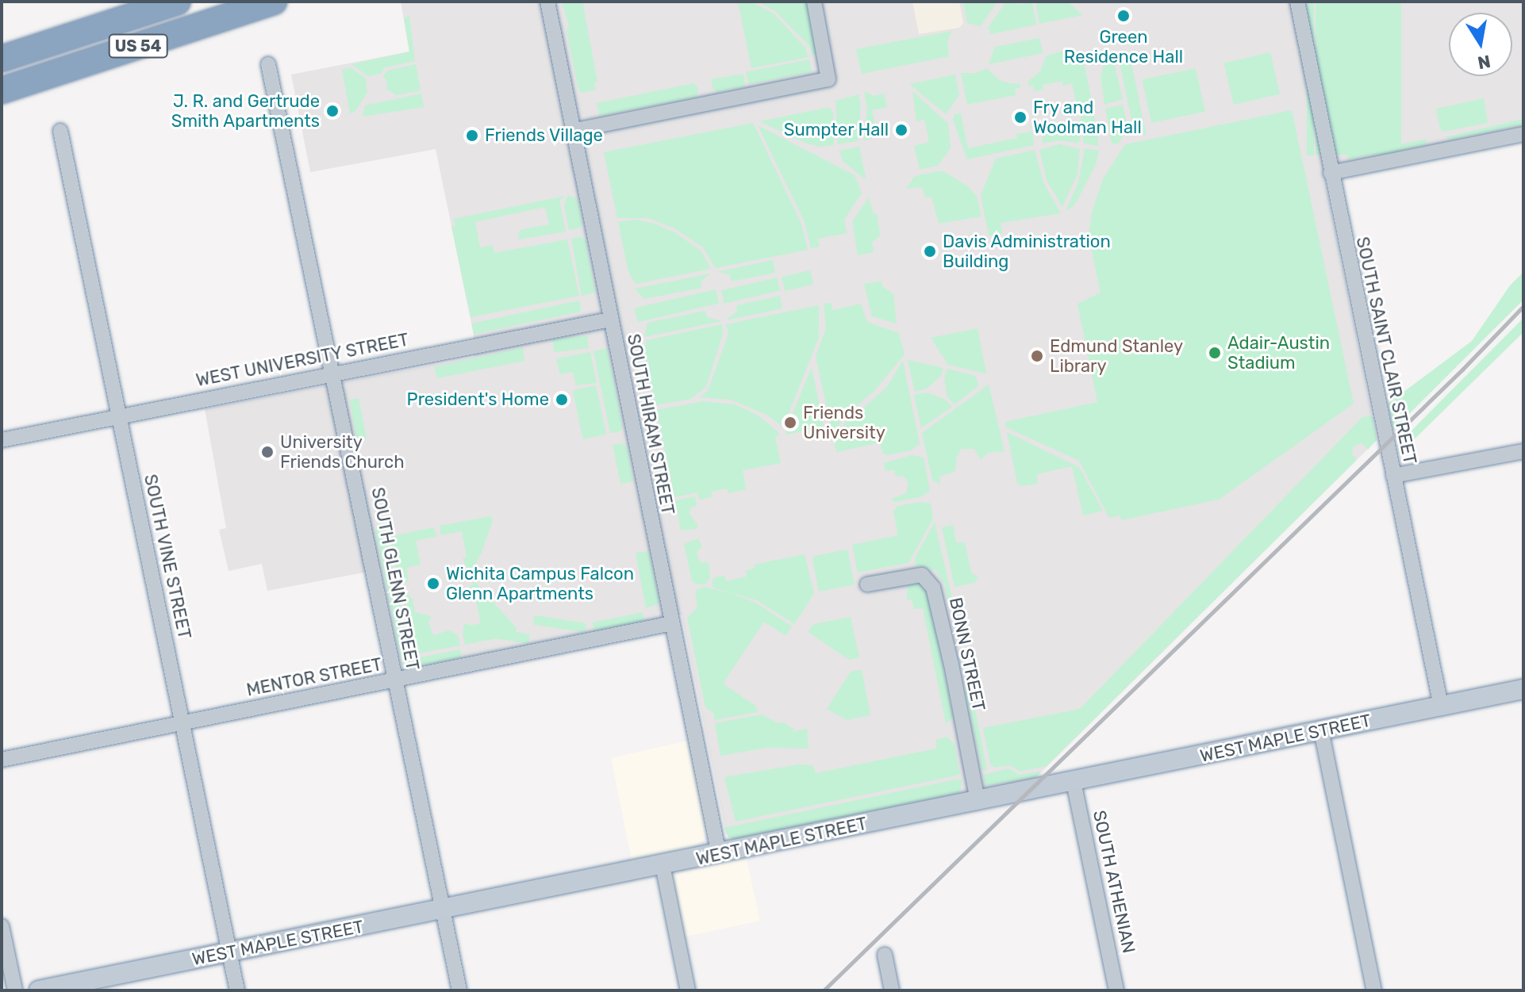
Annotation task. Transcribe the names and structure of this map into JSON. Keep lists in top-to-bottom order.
{
  "streets": {
    "highway": ["US 54"],
    "street": [
      "SOUTH SAINT CLAIR STREET",
      "WEST UNIVERSITY STREET",
      "SOUTH HIRAM STREET",
      "SOUTH VINE STREET",
      "SOUTH GLENN STREET",
      "BONN STREET",
      "MENTOR STREET",
      "WEST MAPLE STREET",
      "SOUTH ATHENIAN"
    ]
  },
  "crossings": [
    ["SOUTH SAINT CLAIR STREET", "WEST MAPLE STREET"],
    ["WEST UNIVERSITY STREET", "SOUTH HIRAM STREET"],
    ["WEST UNIVERSITY STREET", "SOUTH VINE STREET"],
    ["WEST UNIVERSITY STREET", "SOUTH GLENN STREET"],
    ["SOUTH HIRAM STREET", "MENTOR STREET"],
    ["SOUTH HIRAM STREET", "WEST MAPLE STREET"],
    ["SOUTH VINE STREET", "MENTOR STREET"],
    ["SOUTH VINE STREET", "WEST MAPLE STREET"],
    ["SOUTH GLENN STREET", "MENTOR STREET"],
    ["SOUTH GLENN STREET", "WEST MAPLE STREET"],
    ["BONN STREET", "WEST MAPLE STREET"],
    ["WEST MAPLE STREET", "SOUTH ATHENIAN"]
  ],
  "places": [
    "Green Residence Hall",
    "J. R. and Gertrude Smith Apartments",
    "Fry and Woolman Hall",
    "Sumpter Hall",
    "Friends Village",
    "Davis Administration Building",
    "Adair-Austin Stadium",
    "Edmund Stanley Library",
    "President's Home",
    "Friends University",
    "University Friends Church",
    "Wichita Campus Falcon Glenn Apartments"
  ],
  "north": "bottom"
}
